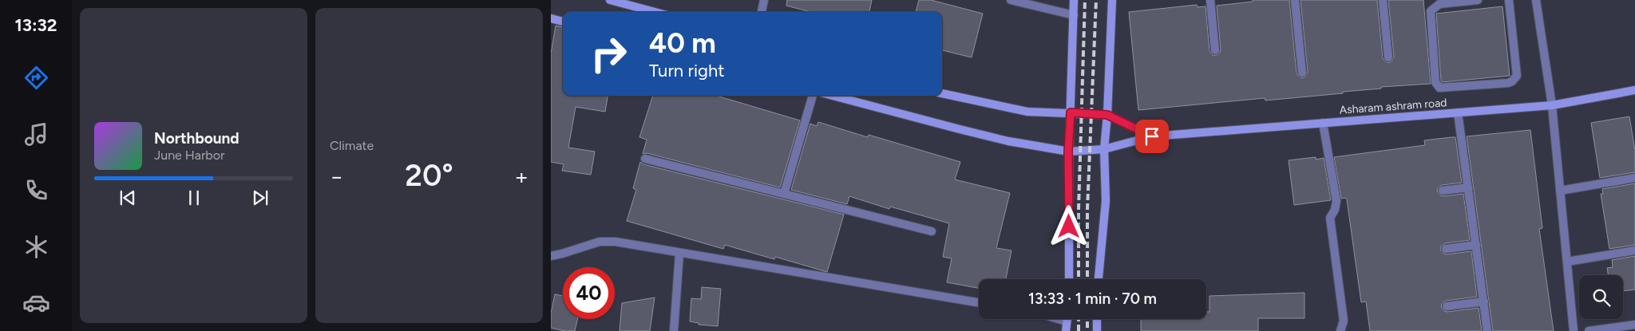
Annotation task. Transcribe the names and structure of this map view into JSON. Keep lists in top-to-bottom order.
{
  "streets": {
    "street": ["Asharam ashram road"]
  },
  "page": {
    "tabs": "13:32",
    "tile": "Climate",
    "turn": ["40 m", "Turn right"],
    "song": ["Northbound", "June Harbor"],
    "heat": ["−", "20°", "+"],
    "limit": "40",
    "trip": "13:33 · 1 min · 70 m"
  }
}
